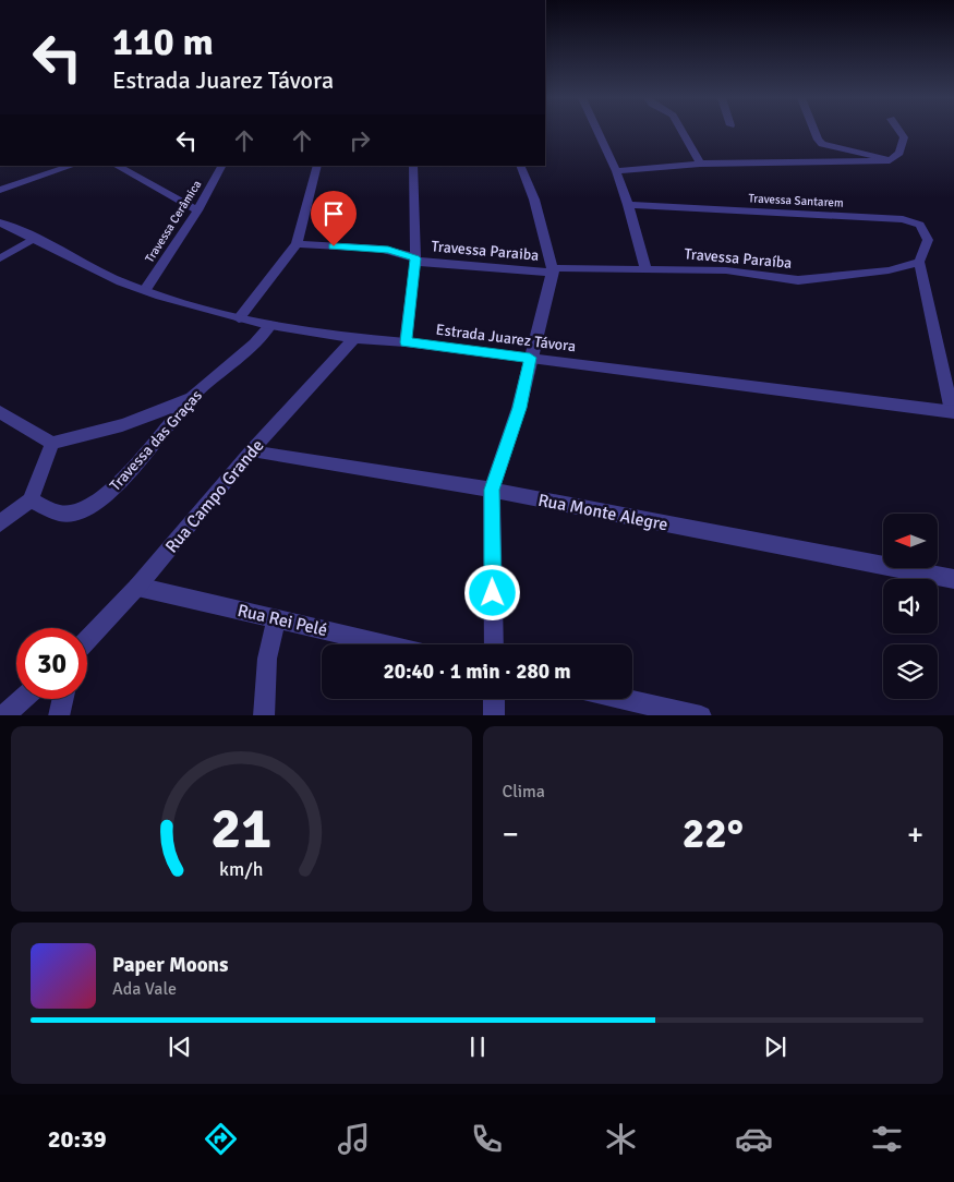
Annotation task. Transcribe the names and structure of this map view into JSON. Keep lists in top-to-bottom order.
{
  "streets": {
    "street": [
      "Travessa Santarem",
      "Travessa Cerâmica",
      "Travessa Paraiba",
      "Travessa Paraíba",
      "Estrada Juarez Távora",
      "Travessa das Graças",
      "Rua Campo Grande",
      "Rua Monte Alegre",
      "Rua Rei Pelé"
    ]
  },
  "crossings": [
    ["Travessa Santarem", "Travessa Paraíba"],
    ["Travessa Cerâmica", "Estrada Juarez Távora"],
    ["Travessa Paraiba", "Travessa Paraíba"],
    ["Estrada Juarez Távora", "Travessa das Graças"],
    ["Estrada Juarez Távora", "Rua Campo Grande"],
    ["Rua Campo Grande", "Rua Monte Alegre"],
    ["Rua Campo Grande", "Rua Rei Pelé"]
  ],
  "north": "left",
  "page": {
    "turn": ["110 m", "Estrada Juarez Távora"],
    "limit": "30",
    "trip": "20:40 · 1 min · 280 m",
    "tile": "Clima",
    "heat": ["−", "22°", "+"],
    "song": ["Paper Moons", "Ada Vale"],
    "tabs": "20:39",
    "gauge": ["21", "km/h"]
  }
}
